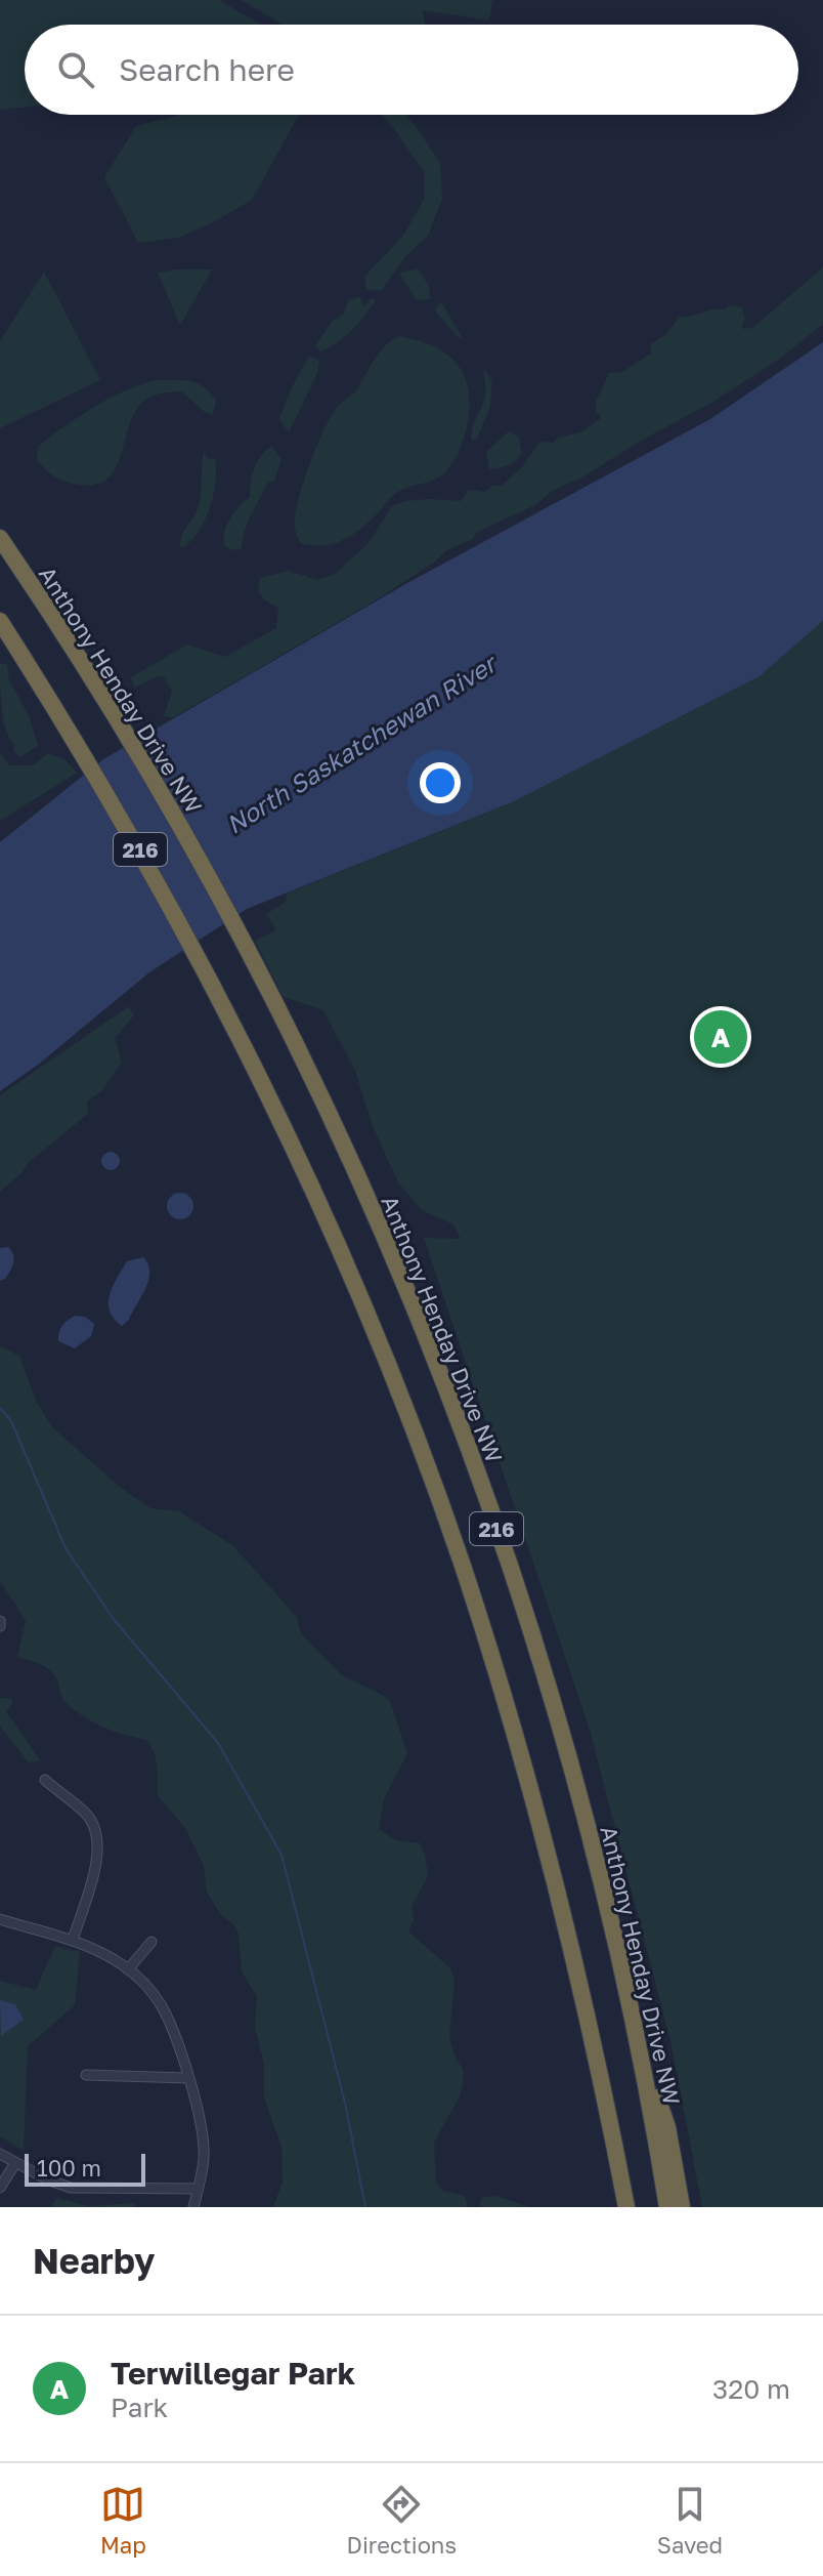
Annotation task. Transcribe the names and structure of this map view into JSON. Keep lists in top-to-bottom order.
{
  "streets": {
    "highway": ["Anthony Henday Drive NW", "216"]
  },
  "water": ["North Saskatchewan River"],
  "scale_bar": "100 m",
  "page": {
    "search": "Search here",
    "pins": "A",
    "scale": "100 m",
    "heading": "Nearby",
    "list": [
      {
        "mark": "A",
        "name": "Terwillegar Park",
        "note": "Park",
        "value": "320 m"
      }
    ],
    "nav": ["Map", "Directions", "Saved"]
  }
}
